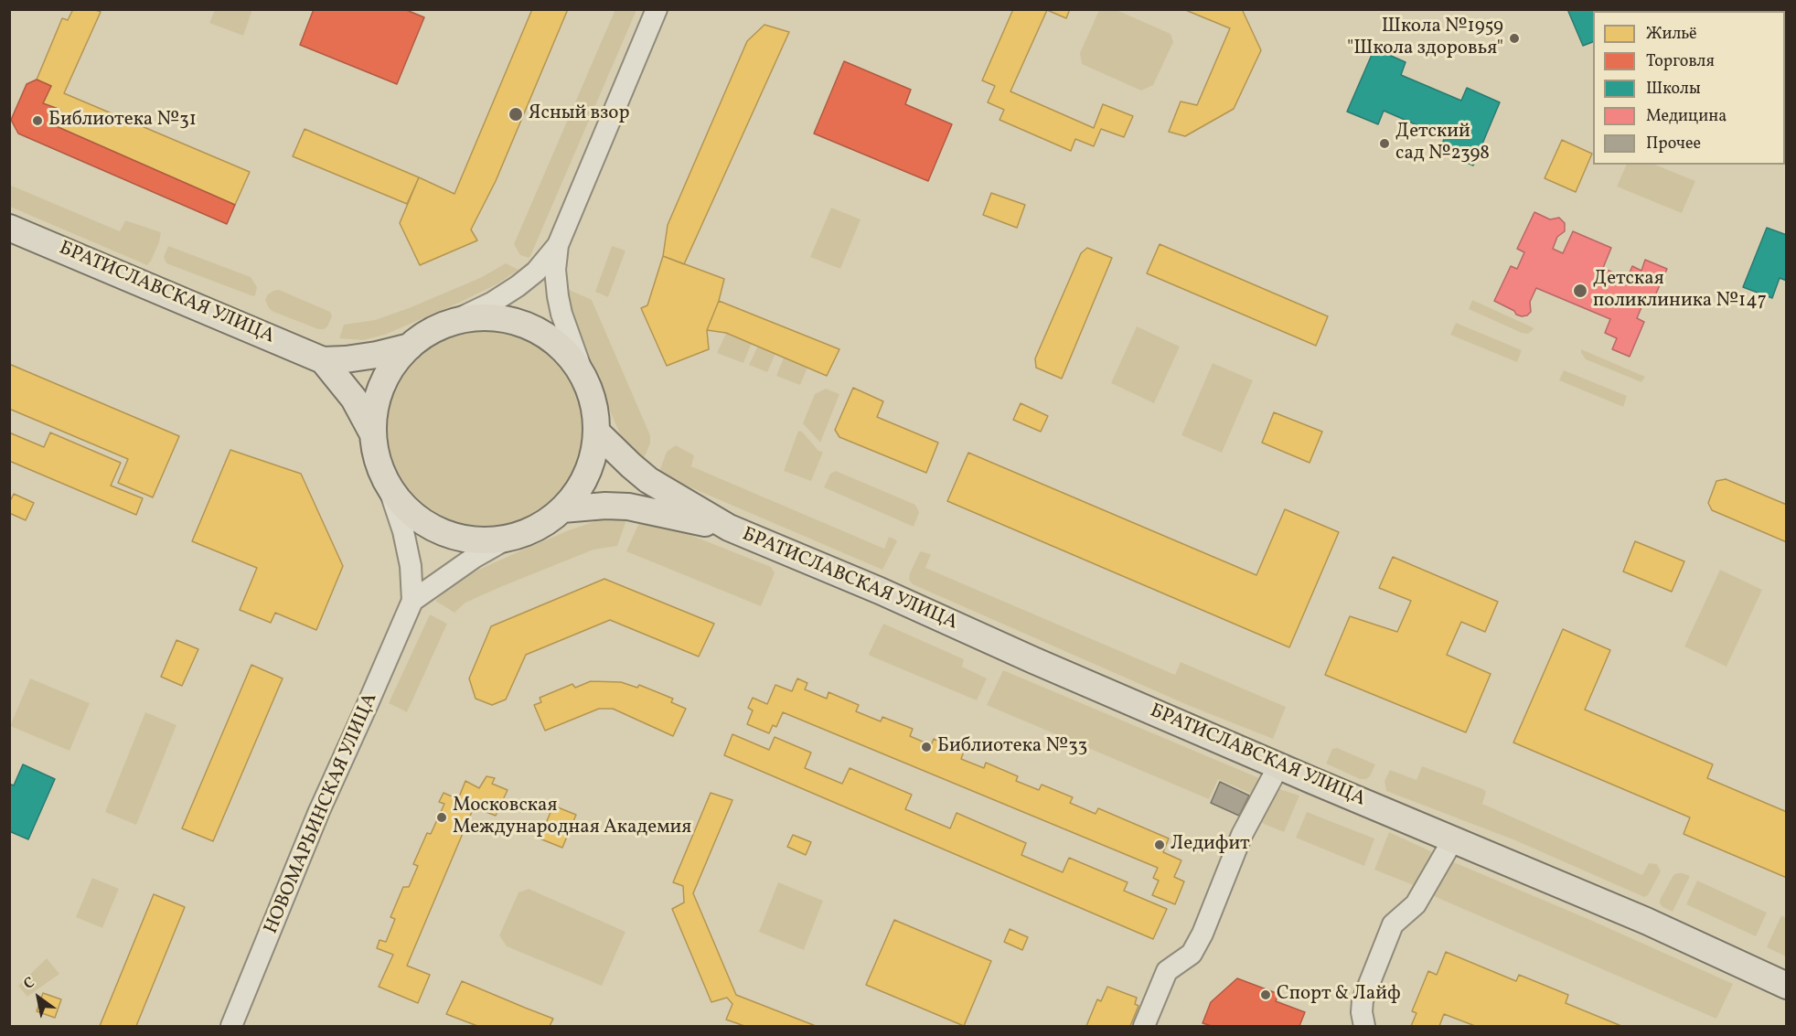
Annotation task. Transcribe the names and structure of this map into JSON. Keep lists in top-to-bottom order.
{
  "streets": {
    "main road": ["БРАТИСЛАВСКАЯ УЛИЦА"],
    "street": ["НОВОМАРЬИНСКАЯ УЛИЦА"]
  },
  "crossings": [
    ["БРАТИСЛАВСКАЯ УЛИЦА", "НОВОМАРЬИНСКАЯ УЛИЦА"]
  ],
  "places": [
    "Школа №1959 \"Школа здоровья\"",
    "Ясный взор",
    "Библиотека №31",
    "Детский сад №2398",
    "Детская поликлиника №147",
    "Библиотека №33",
    "Московская Международная Академия",
    "Ледифит",
    "Спорт & Лайф"
  ],
  "legend": [
    "Жильё",
    "Торговля",
    "Школы",
    "Медицина",
    "Прочее"
  ],
  "north": "top left"
}
